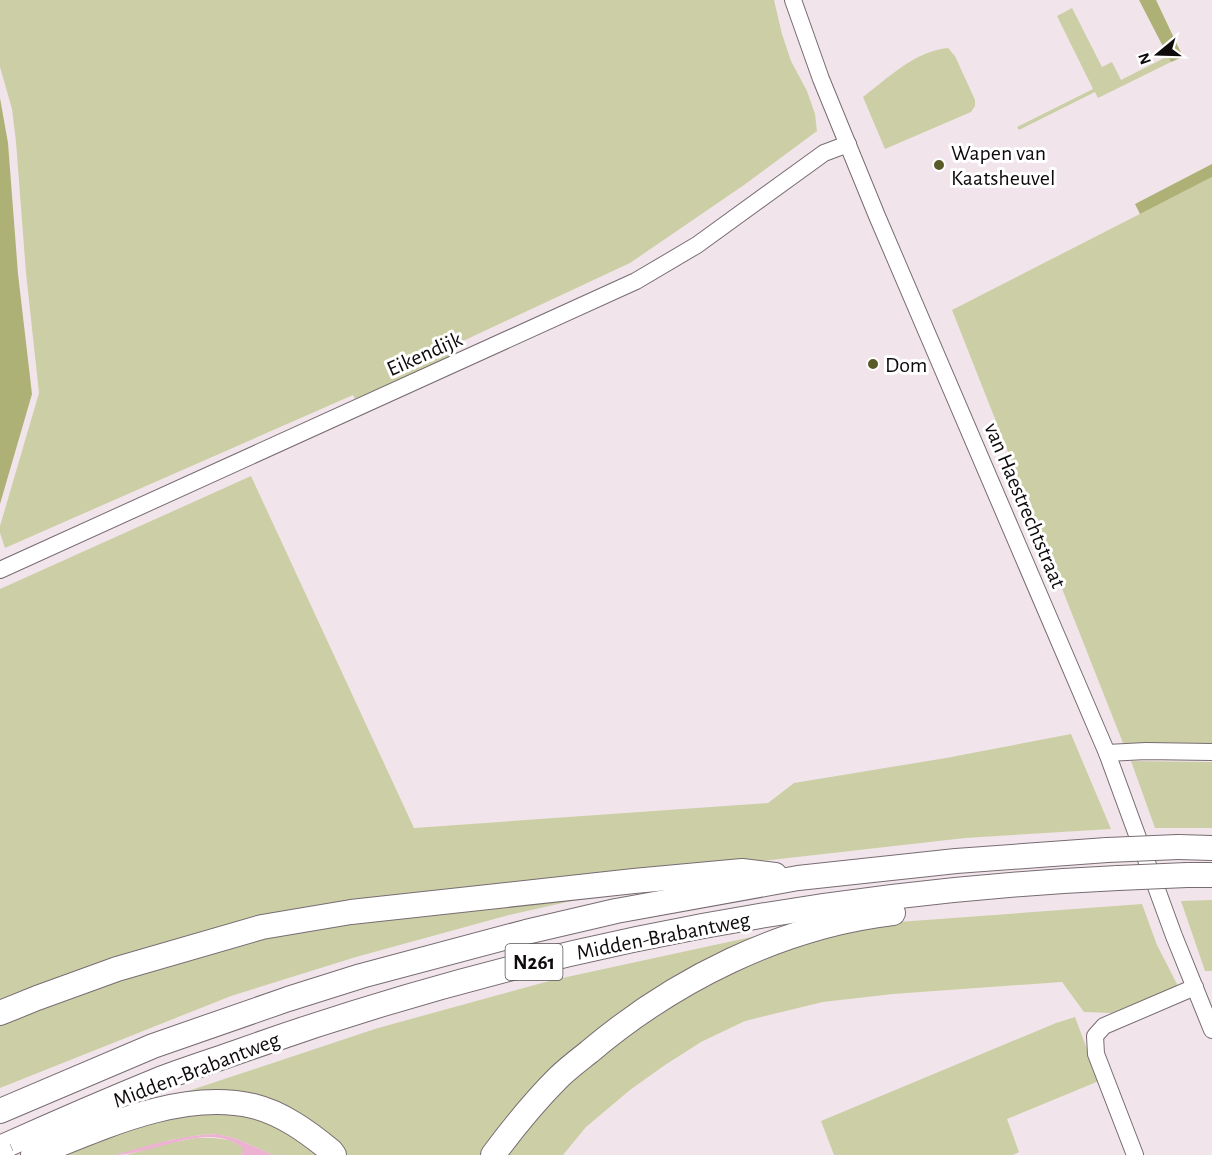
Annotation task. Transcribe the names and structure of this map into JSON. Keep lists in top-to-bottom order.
{
  "streets": {
    "highway": ["Midden-Brabantweg", "N261"],
    "street": ["Eikendijk", "van Haestrechtstraat"]
  },
  "crossings": [
    ["Eikendijk", "van Haestrechtstraat"],
    ["Midden-Brabantweg", "N261"]
  ],
  "places": ["Wapen van Kaatsheuvel", "Dom"],
  "north": "left"
}
